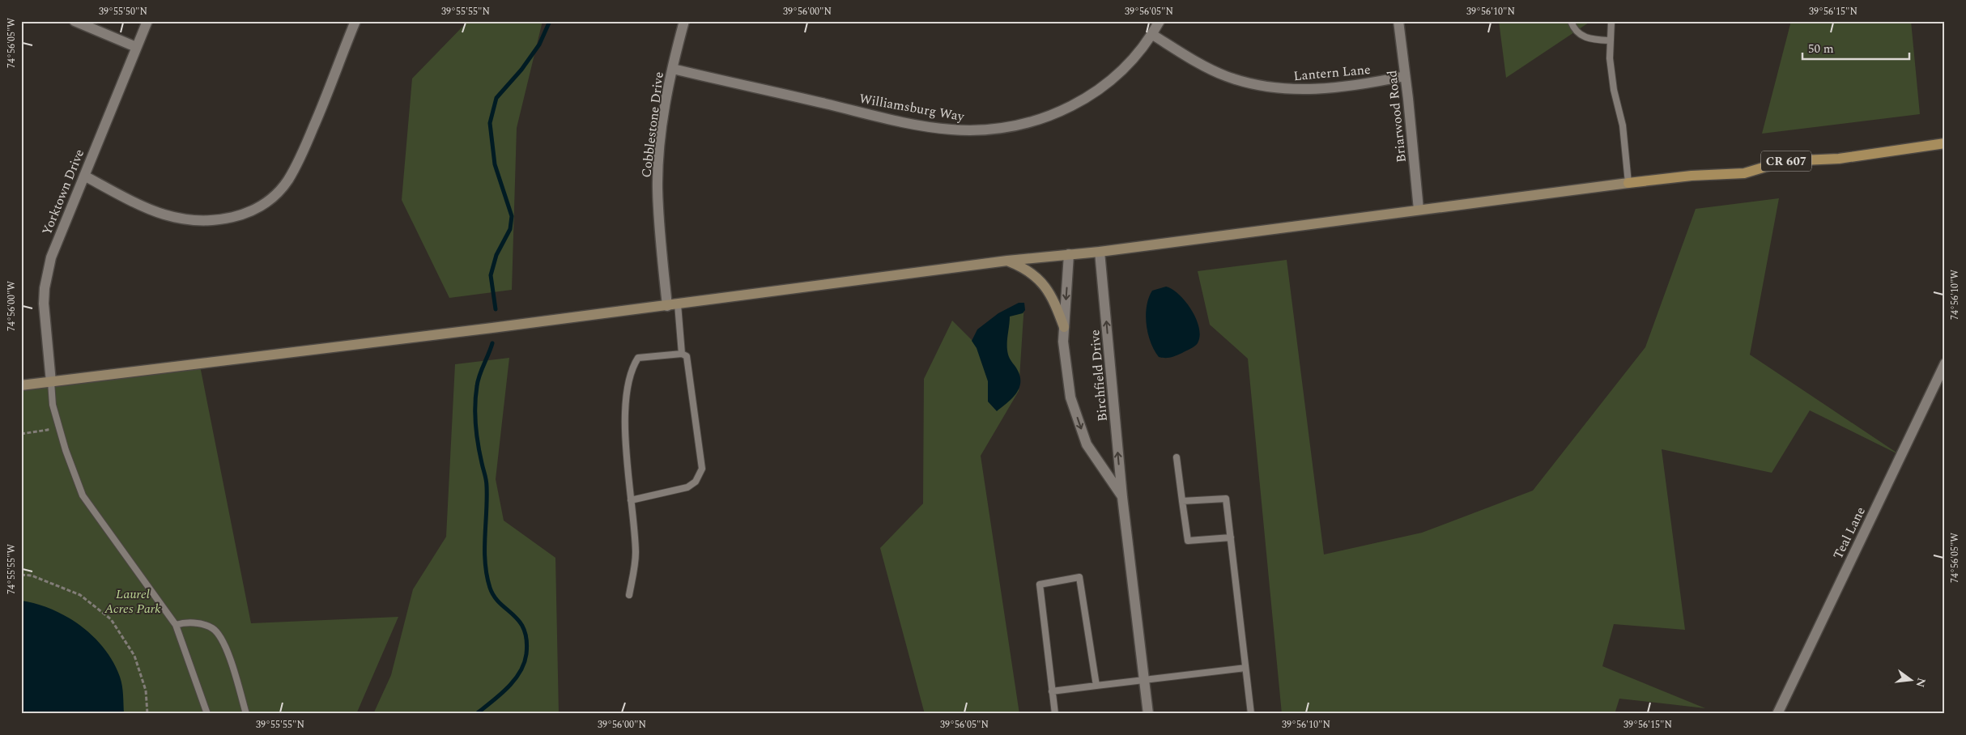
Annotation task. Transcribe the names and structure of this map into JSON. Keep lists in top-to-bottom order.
{
  "streets": {
    "main road": ["CR 607"],
    "street": [
      "Lantern Lane",
      "Williamsburg Way",
      "Briarwood Road",
      "Cobblestone Drive",
      "Yorktown Drive",
      "Birchfield Drive",
      "Teal Lane"
    ]
  },
  "crossings": [
    ["Lantern Lane", "Williamsburg Way"],
    ["Lantern Lane", "Briarwood Road"],
    ["Williamsburg Way", "Cobblestone Drive"]
  ],
  "parks": ["Laurel Acres Park"],
  "scale_bar": "50 m",
  "north": "right",
  "coordinates": [
    "39°55'50\"N",
    "39°55'55\"N",
    "39°56'00\"N",
    "39°56'05\"N",
    "39°56'10\"N",
    "39°56'15\"N",
    "74°56'05\"W",
    "74°56'10\"W",
    "74°56'00\"W",
    "74°55'55\"W"
  ]
}
